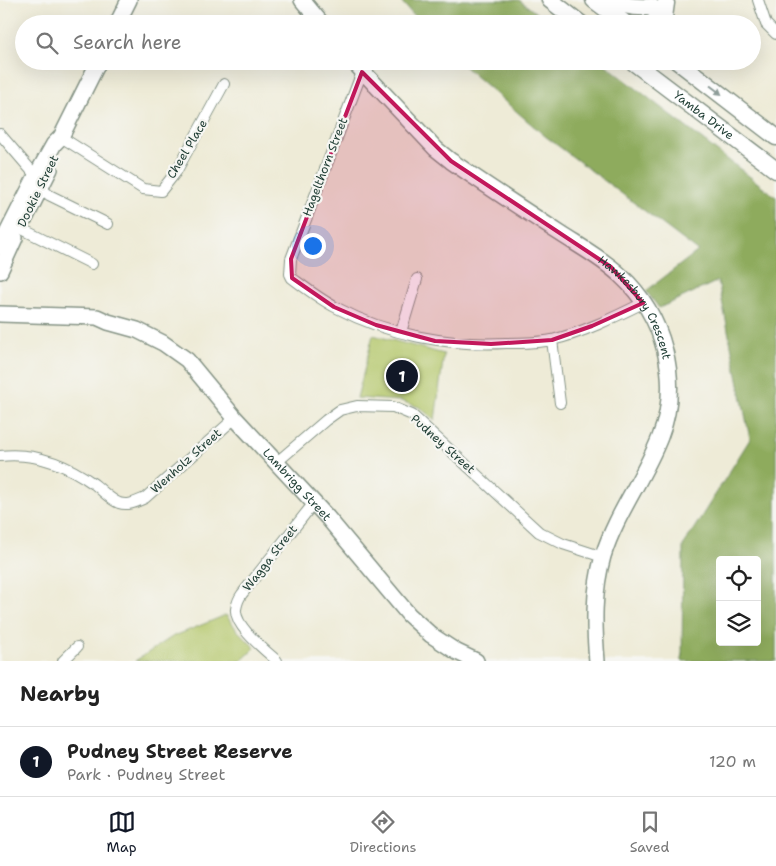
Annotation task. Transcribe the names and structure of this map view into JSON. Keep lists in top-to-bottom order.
{
  "streets": {
    "main road": ["Yamba Drive"],
    "street": [
      "Cheel Place",
      "Hagelthorn Street",
      "Dookie Street",
      "Hawkesbury Crescent",
      "Pudney Street",
      "Wenholz Street",
      "Lambrigg Street",
      "Wagga Street"
    ]
  },
  "crossings": [
    ["Cheel Place", "Dookie Street"],
    ["Hagelthorn Street", "Hawkesbury Crescent"],
    ["Hawkesbury Crescent", "Pudney Street"],
    ["Pudney Street", "Lambrigg Street"],
    ["Wenholz Street", "Lambrigg Street"],
    ["Lambrigg Street", "Wagga Street"]
  ],
  "page": {
    "search": "Search here",
    "pins": "1",
    "heading": "Nearby",
    "list": [
      {
        "mark": "1",
        "name": "Pudney Street Reserve",
        "note": "Park · Pudney Street",
        "value": "120 m"
      }
    ],
    "nav": ["Map", "Directions", "Saved"]
  }
}
